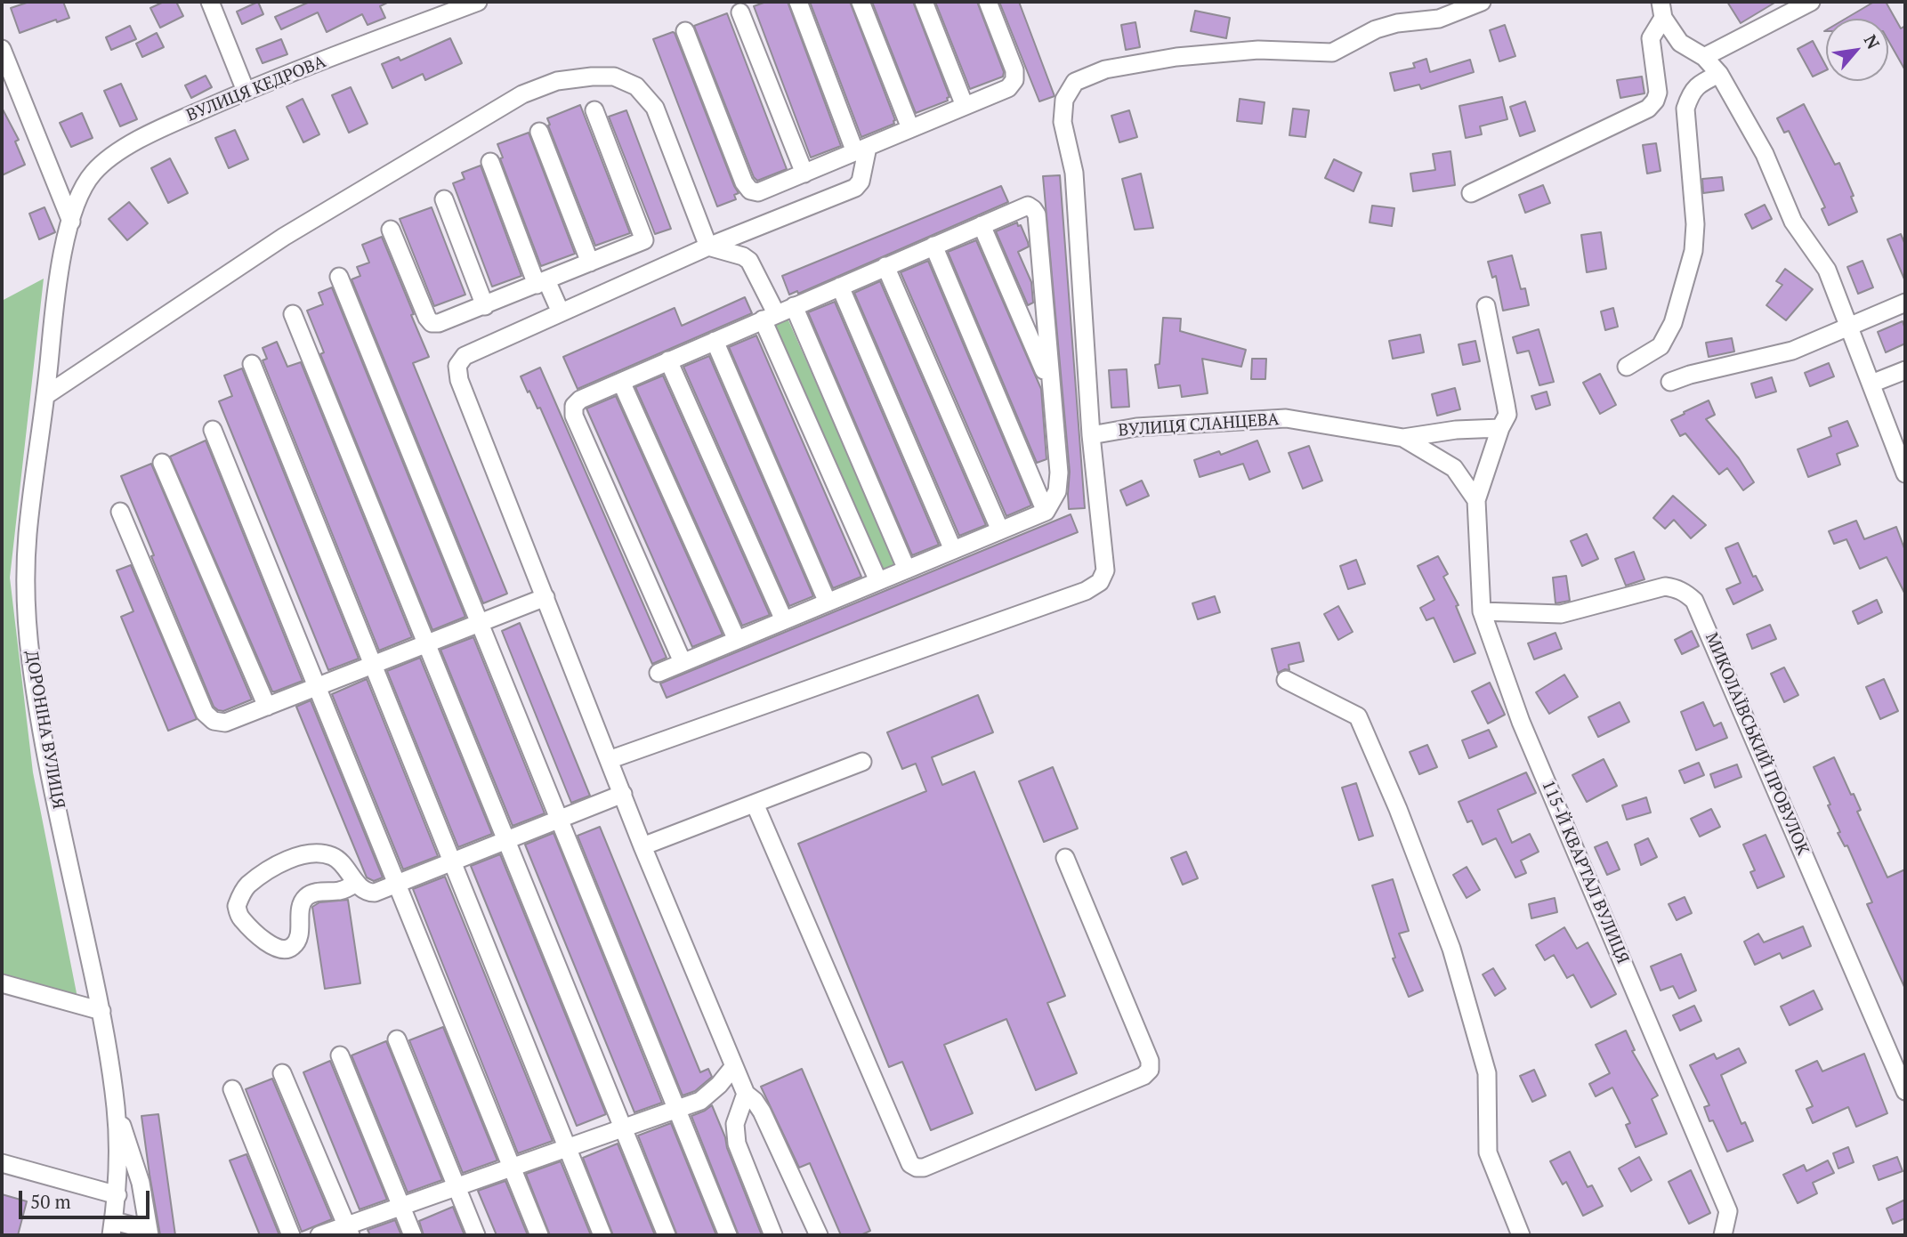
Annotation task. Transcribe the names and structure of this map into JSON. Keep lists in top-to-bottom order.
{
  "streets": {
    "street": [
      "ВУЛИЦЯ КЕДРОВА",
      "ВУЛИЦЯ СЛАНЦЕВА",
      "ДОРОНІНА ВУЛИЦЯ",
      "МИКОЛАЇВСЬКИЙ ПРОВУЛОК",
      "115-Й КВАРТАЛ ВУЛИЦЯ"
    ]
  },
  "crossings": [
    ["ВУЛИЦЯ КЕДРОВА", "ДОРОНІНА ВУЛИЦЯ"],
    ["ВУЛИЦЯ СЛАНЦЕВА", "115-Й КВАРТАЛ ВУЛИЦЯ"],
    ["МИКОЛАЇВСЬКИЙ ПРОВУЛОК", "115-Й КВАРТАЛ ВУЛИЦЯ"]
  ],
  "scale_bar": "50 m",
  "north": "top right"
}
